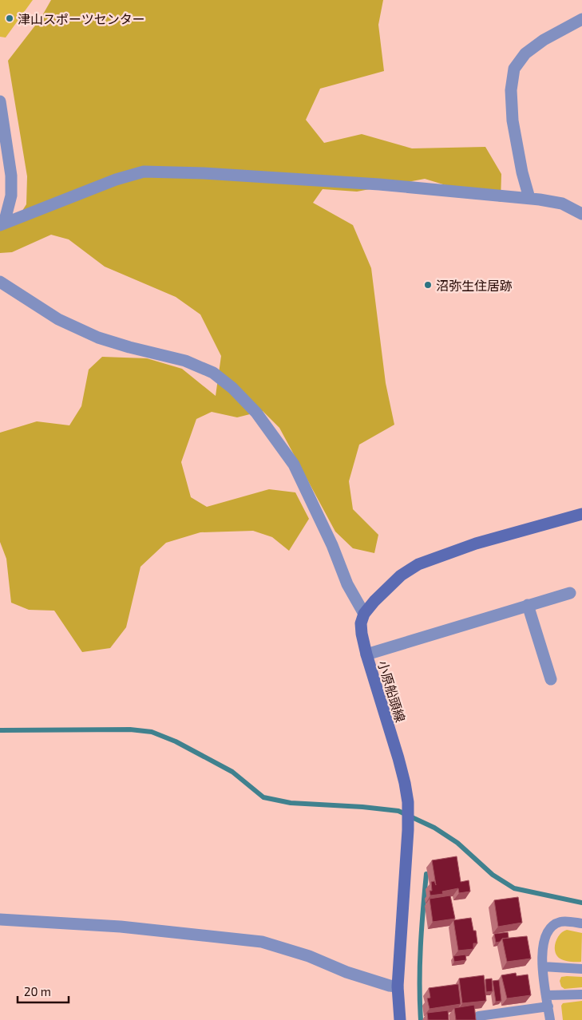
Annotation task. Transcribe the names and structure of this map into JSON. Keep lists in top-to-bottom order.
{
  "streets": {
    "main road": ["小原船頭線"]
  },
  "places": ["津山スポーツセンター", "沼弥生住居跡"],
  "scale_bar": "20 m"
}
